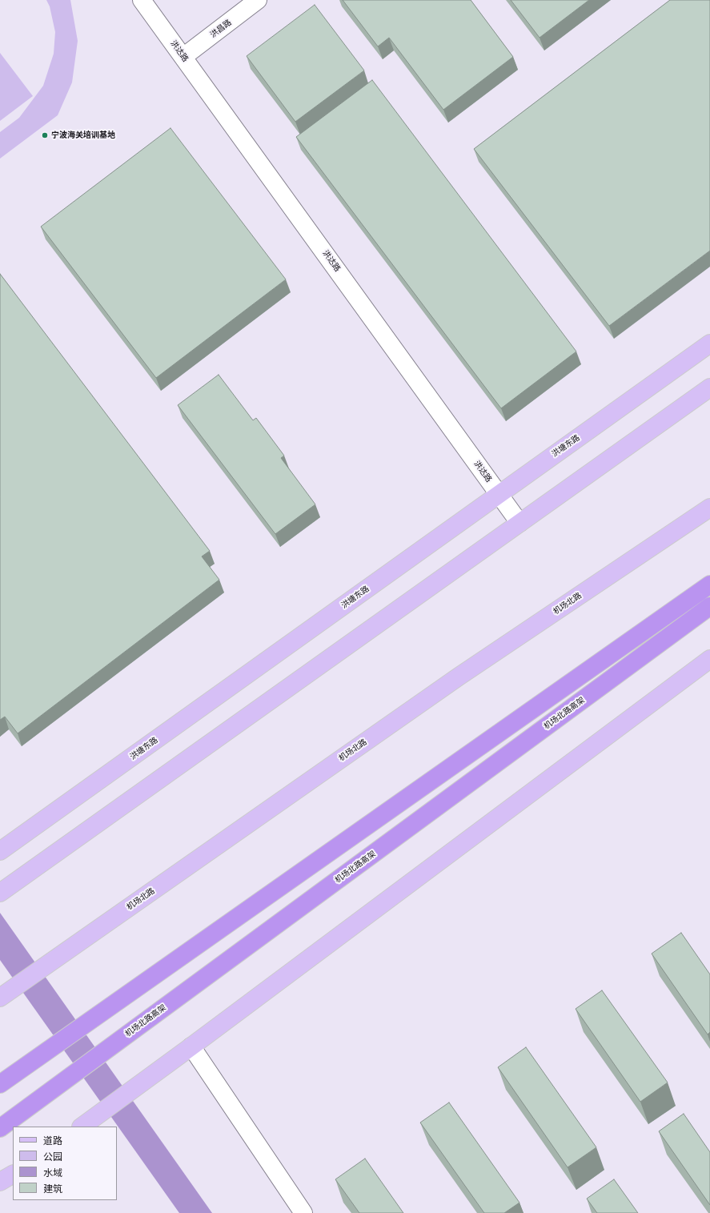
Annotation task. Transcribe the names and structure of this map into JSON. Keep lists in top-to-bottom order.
{
  "streets": {
    "highway": ["机场北路高架"],
    "main road": ["洪塘东路", "机场北路"],
    "street": ["洪昌路", "洪达路"]
  },
  "crossings": [
    ["洪昌路", "洪达路"],
    ["洪达路", "洪塘东路"]
  ],
  "places": ["宁波海关培训基地"],
  "legend": [
    "道路",
    "公园",
    "水域",
    "建筑"
  ]
}
